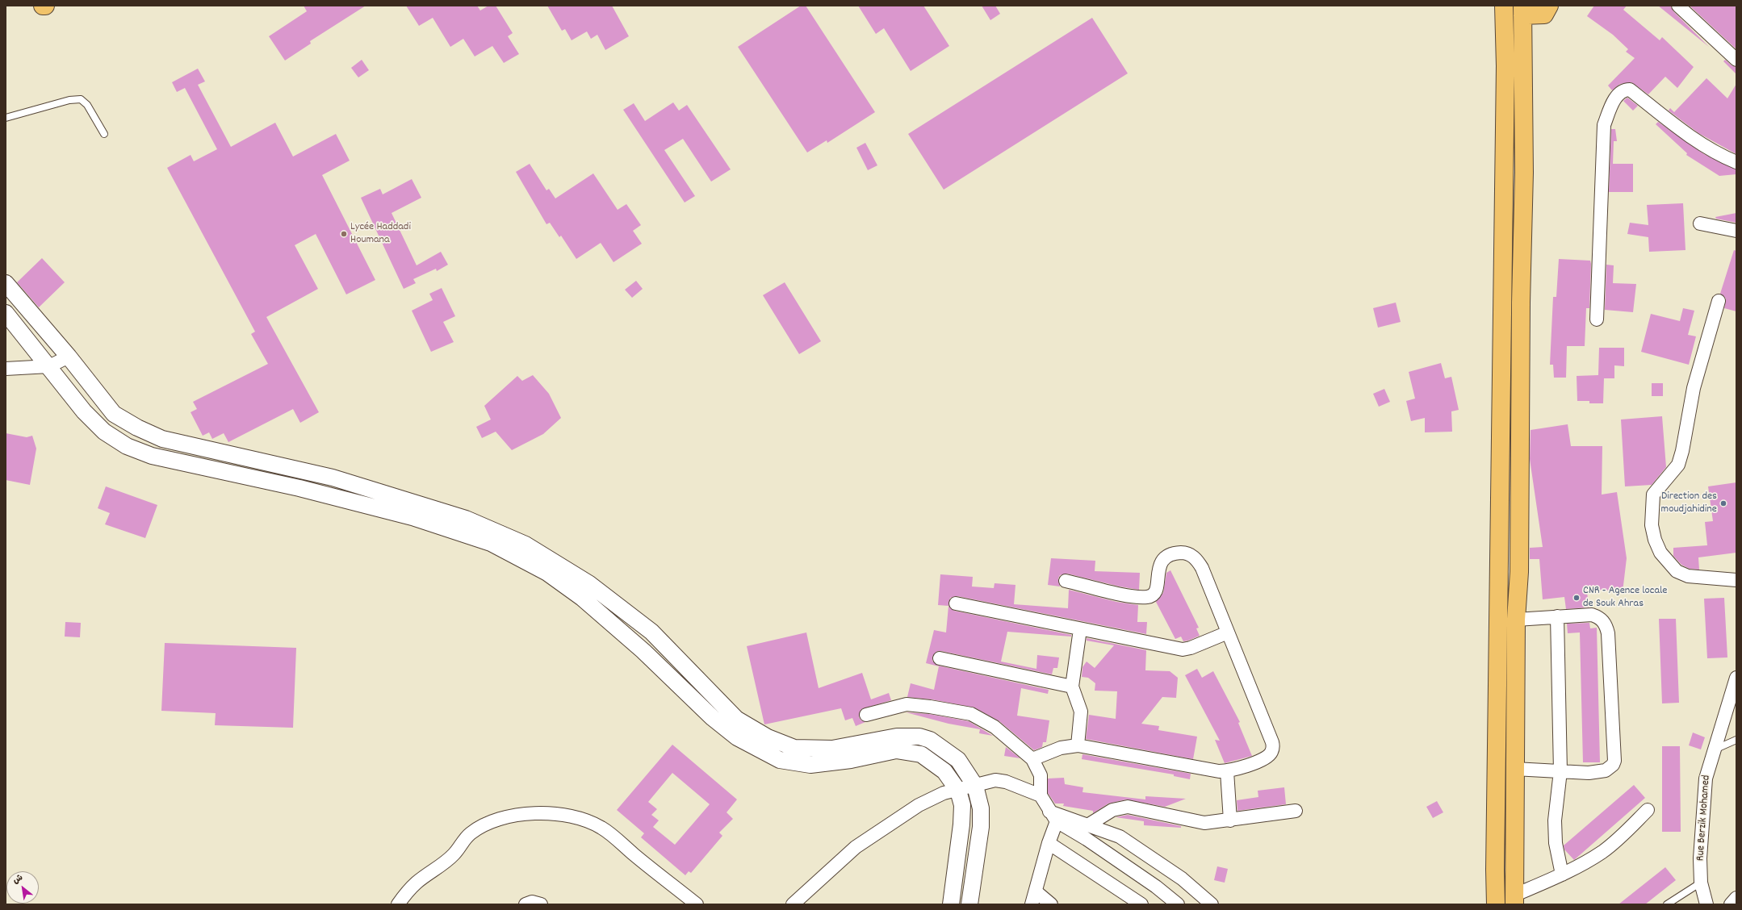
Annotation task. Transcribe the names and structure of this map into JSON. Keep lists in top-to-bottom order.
{
  "streets": {
    "street": ["Rue Berzik Mohamed"]
  },
  "places": ["Lycée Haddadi Houmana", "Direction des moudjahidine", "CNR - Agence locale de Souk Ahras"],
  "north": "top left"
}
